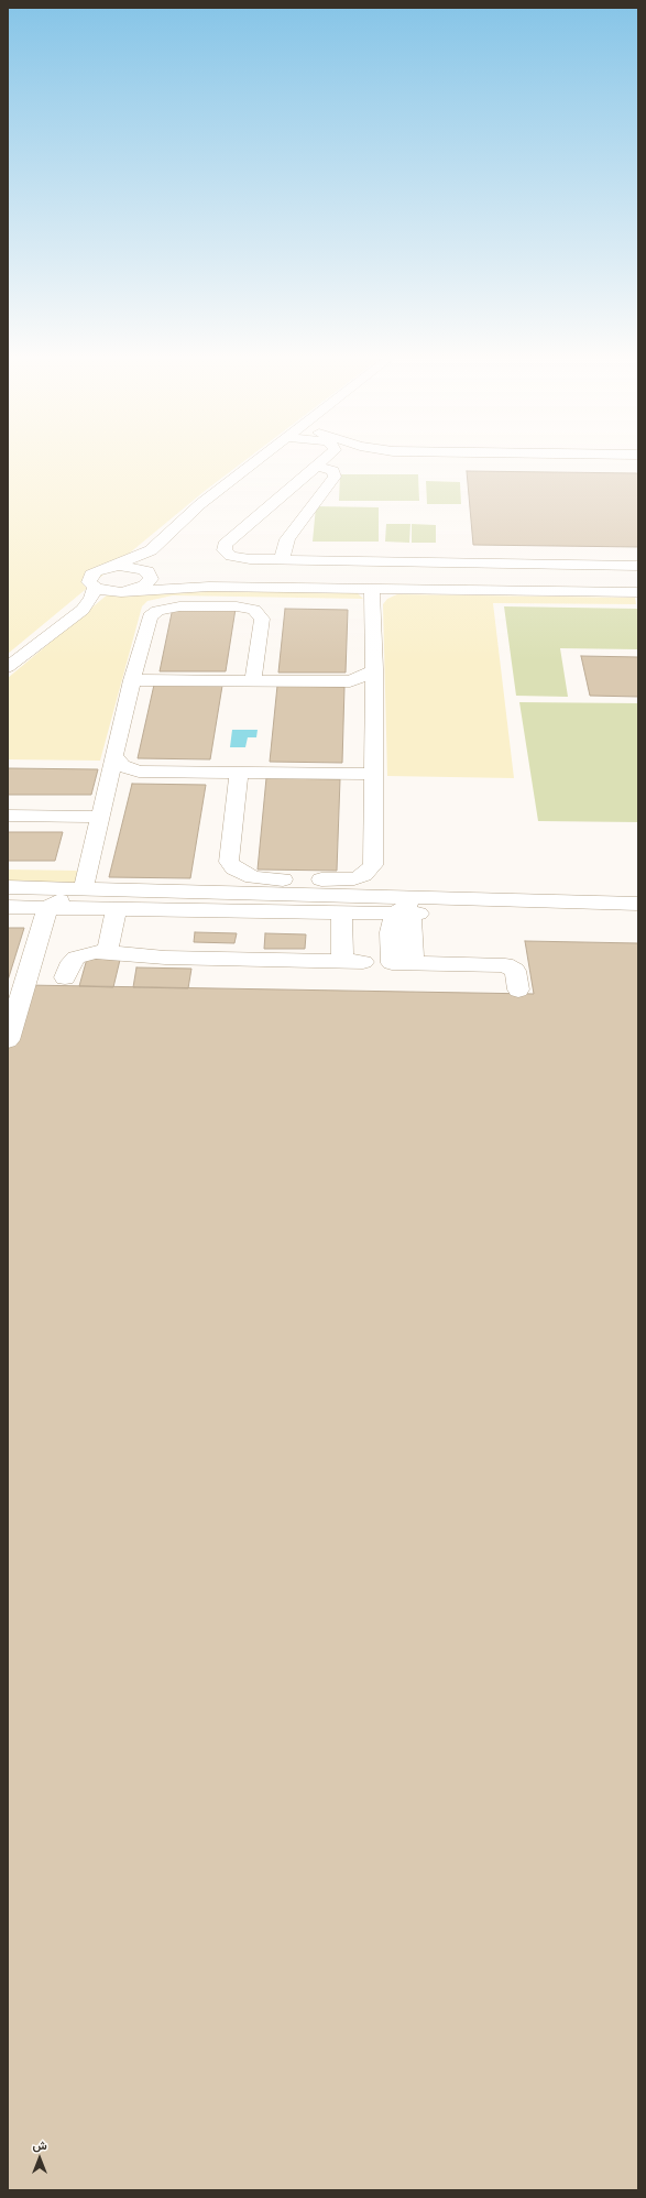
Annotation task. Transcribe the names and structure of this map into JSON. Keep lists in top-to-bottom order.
{
  "north": "top"
}
